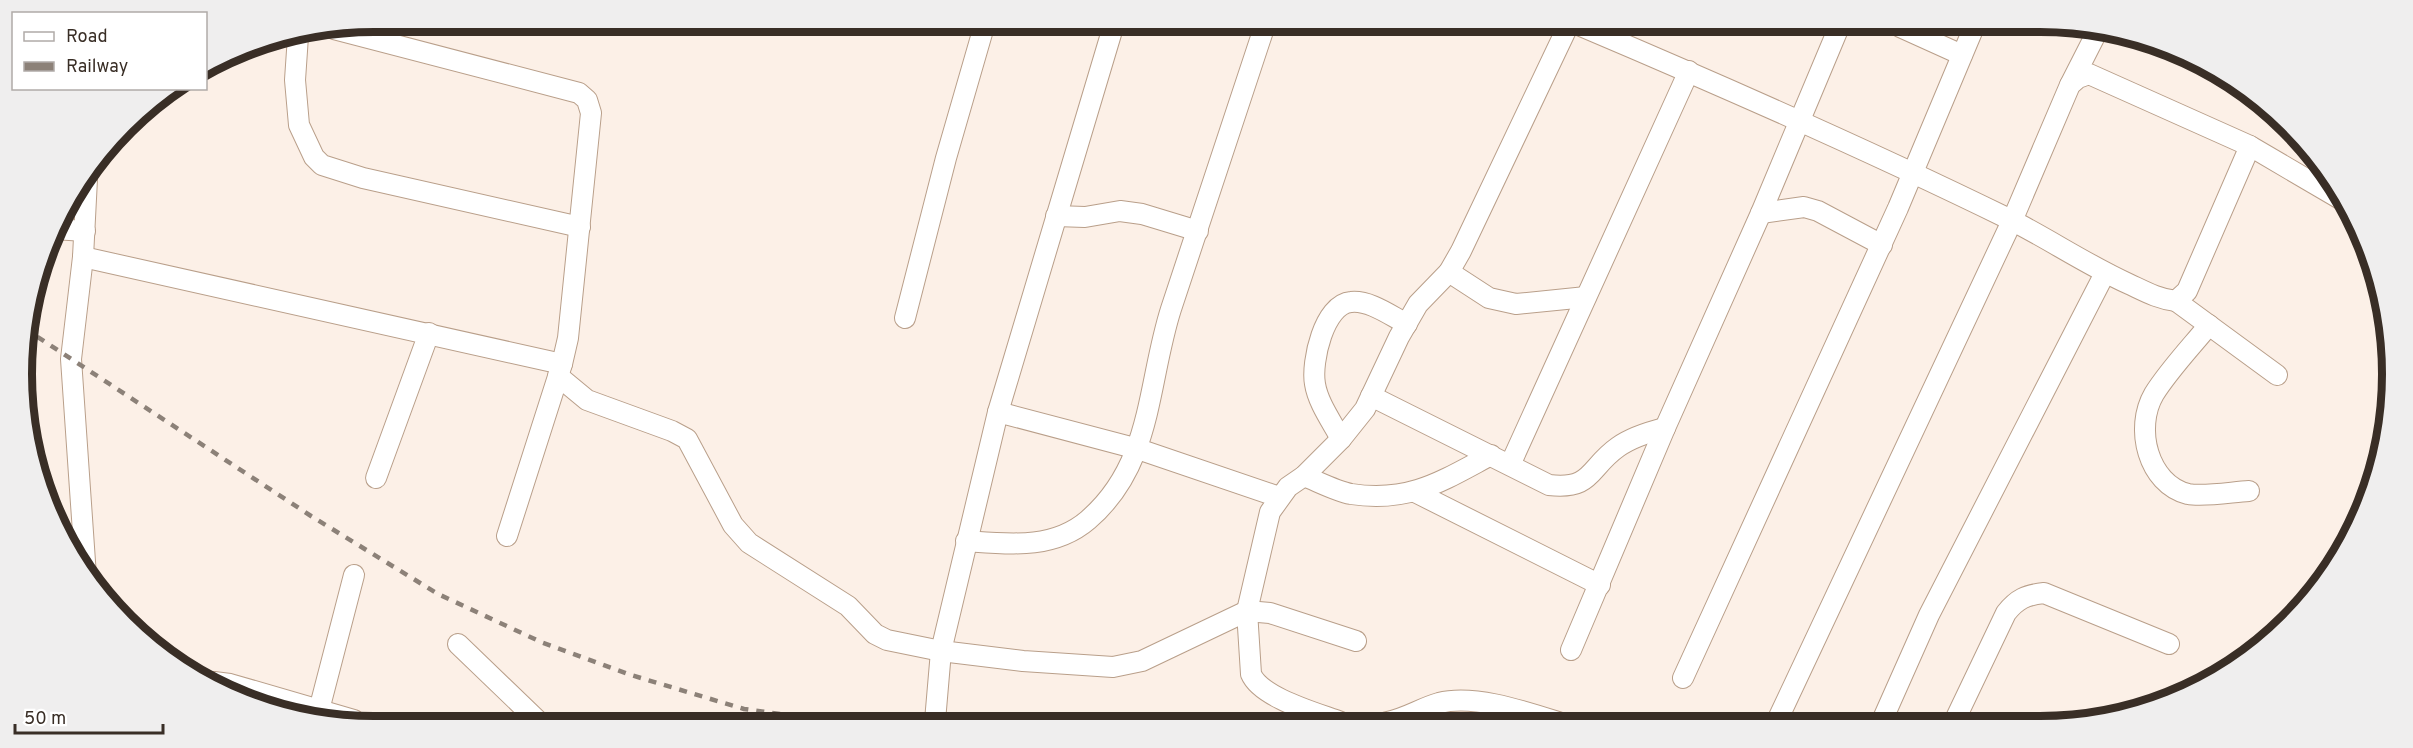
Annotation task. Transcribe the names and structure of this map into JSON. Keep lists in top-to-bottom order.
{
  "legend": ["Road", "Railway"],
  "scale_bar": "50 m"
}
